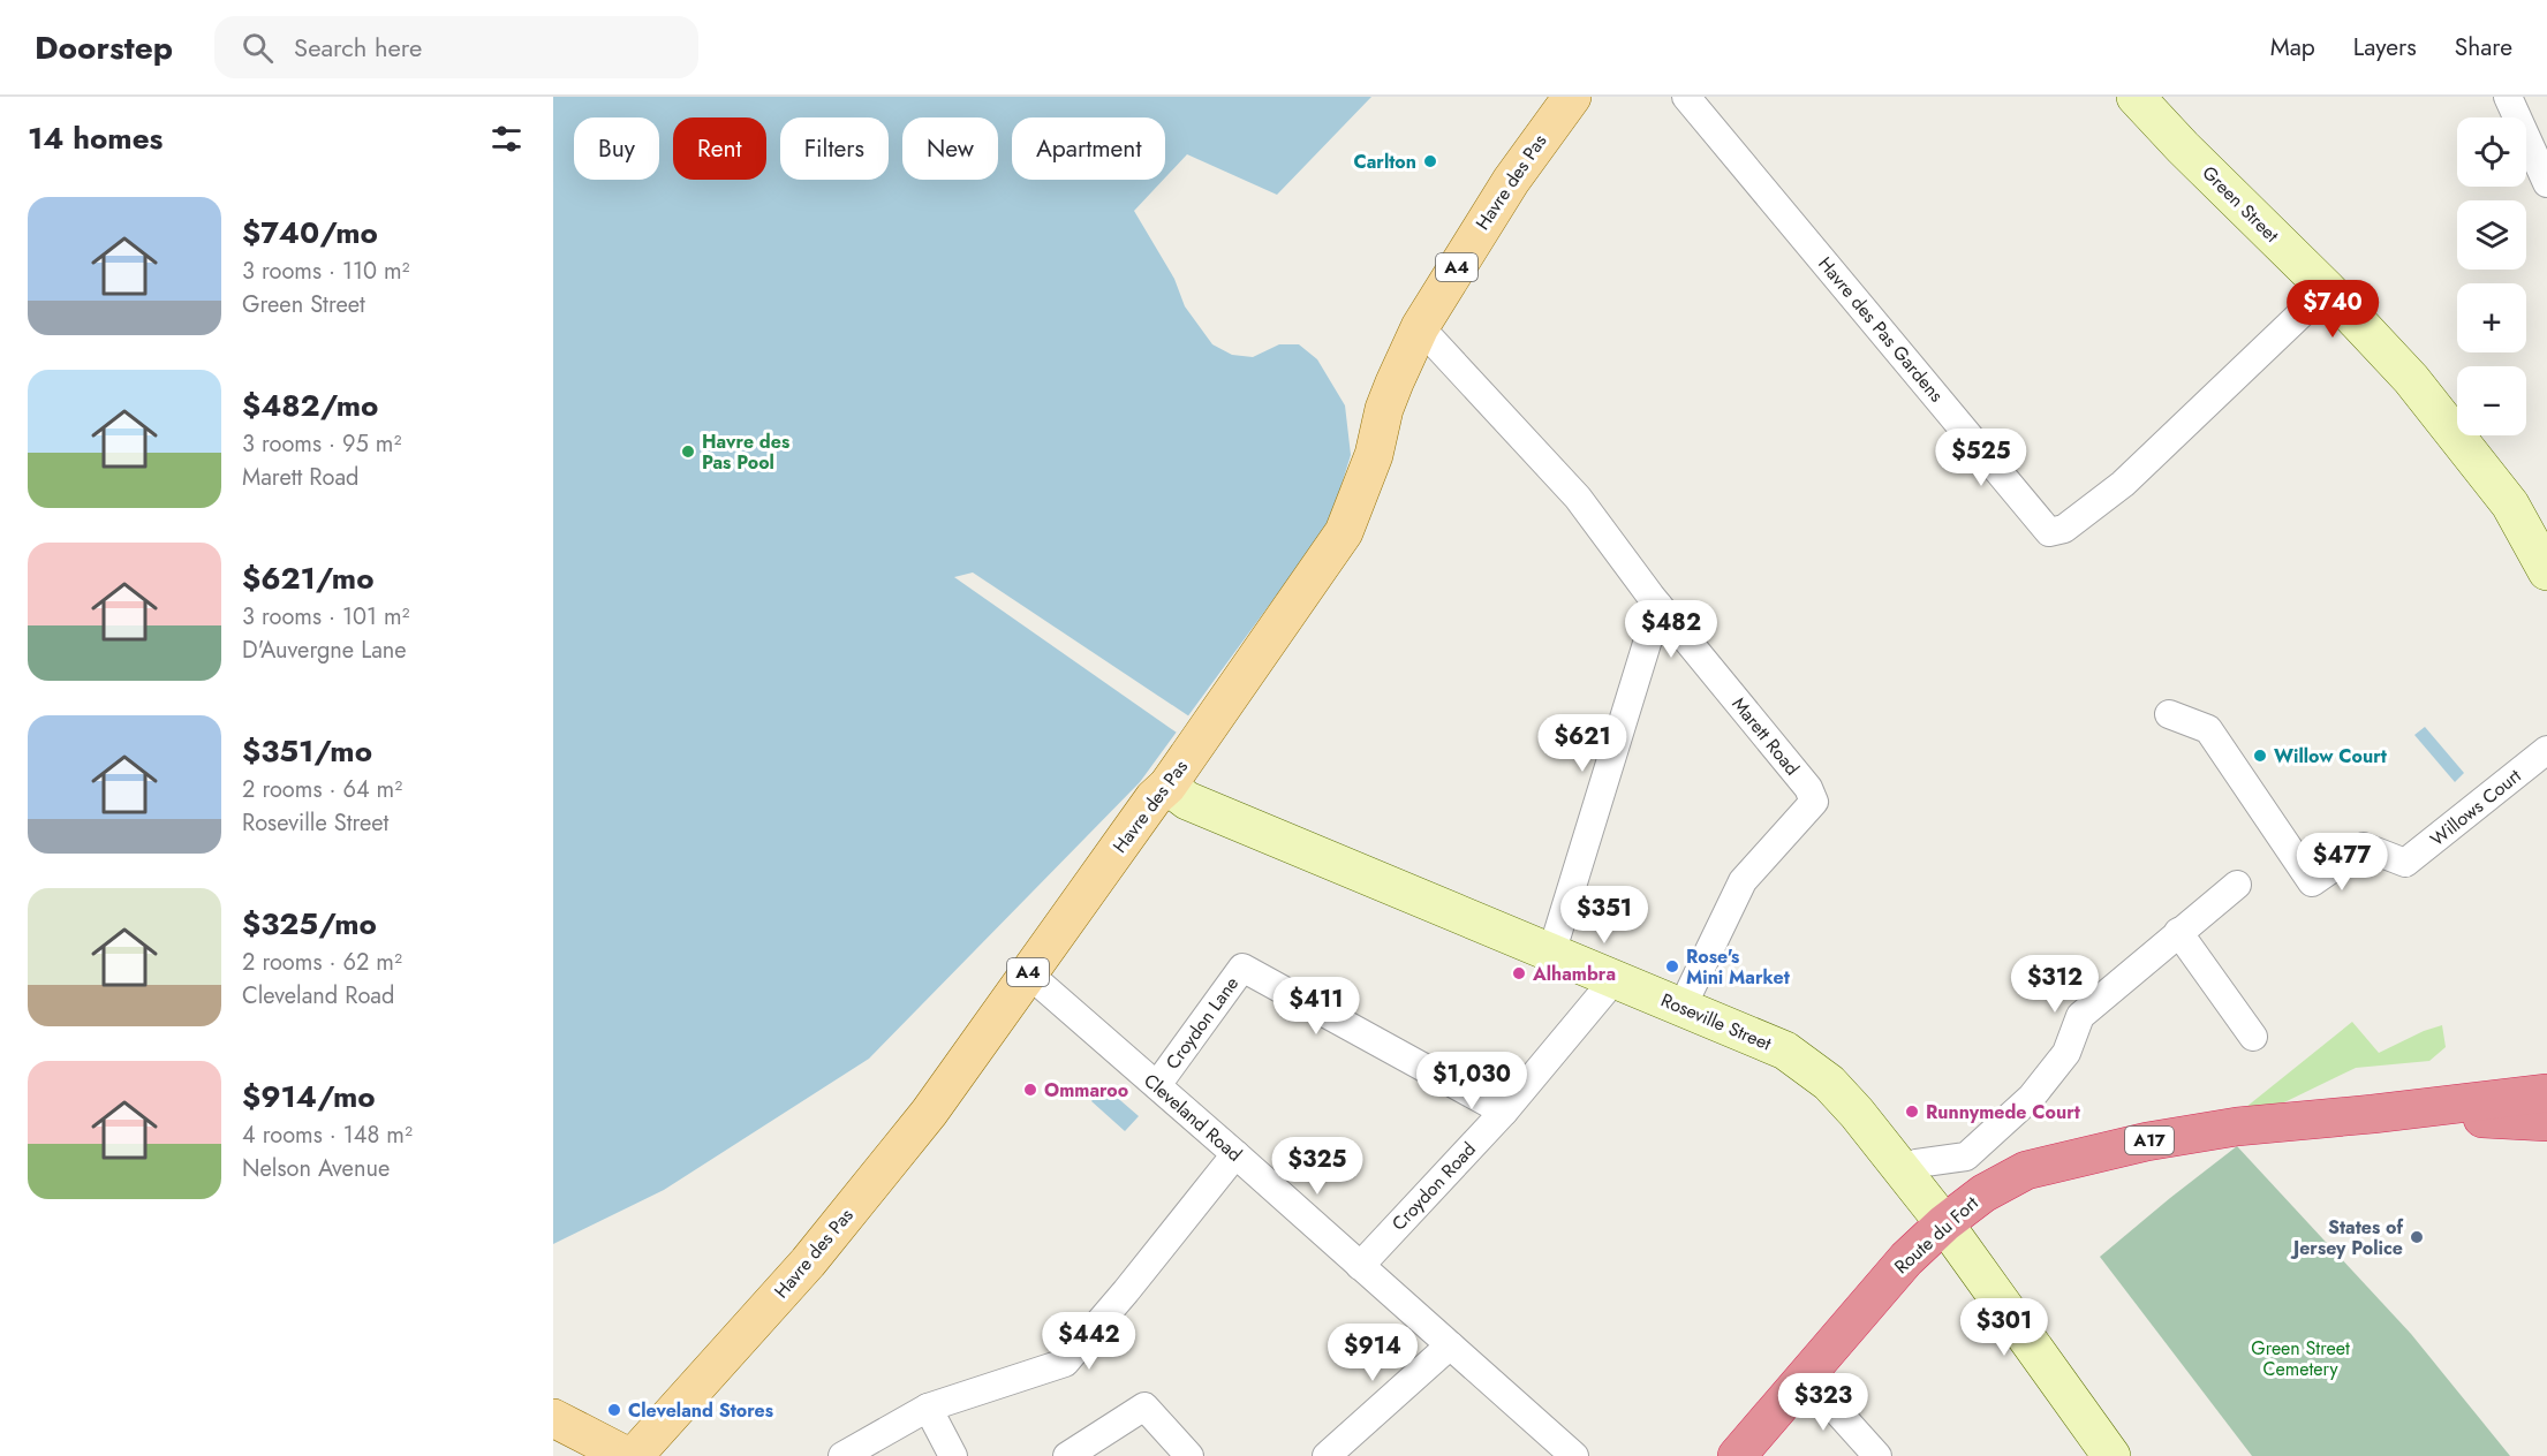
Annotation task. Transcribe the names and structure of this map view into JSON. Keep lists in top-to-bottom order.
{
  "streets": {
    "highway": ["A17", "Route du Fort"],
    "main road": [
      "Havre des Pas",
      "Green Street",
      "A4",
      "Roseville Street"
    ],
    "street": [
      "Havre des Pas Gardens",
      "Marett Road",
      "Willows Court",
      "Croydon Lane",
      "Cleveland Road",
      "Croydon Road"
    ]
  },
  "crossings": [
    ["Havre des Pas", "Marett Road"],
    ["Havre des Pas", "Roseville Street"],
    ["Havre des Pas", "Cleveland Road"],
    ["Green Street", "Havre des Pas Gardens"],
    ["Marett Road", "Roseville Street"],
    ["Roseville Street", "Croydon Road"],
    ["Roseville Street", "Route du Fort"],
    ["Croydon Lane", "Cleveland Road"],
    ["Croydon Lane", "Croydon Road"],
    ["Cleveland Road", "Croydon Road"]
  ],
  "parks": ["Green Street Cemetery"],
  "places": [
    "Carlton",
    "Havre des Pas Pool",
    "Willow Court",
    "Rose's Mini Market",
    "Alhambra",
    "Ommaroo",
    "Runnymede Court",
    "States of Jersey Police",
    "Cleveland Stores"
  ],
  "page": {
    "header": "Doorstep",
    "search": "Search here",
    "nav": ["Map", "Layers", "Share"],
    "heading": "14 homes",
    "map_buttons": ["+", "−"],
    "chip": [
      "Buy",
      "Rent",
      "Filters",
      "New",
      "Apartment"
    ],
    "list": [
      {
        "name": "$740/mo",
        "note": "3 rooms · 110 m² · Green Street"
      },
      {
        "name": "$482/mo",
        "note": "3 rooms · 95 m² · Marett Road"
      },
      {
        "name": "$621/mo",
        "note": "3 rooms · 101 m² · D'Auvergne Lane"
      },
      {
        "name": "$351/mo",
        "note": "2 rooms · 64 m² · Roseville Street"
      },
      {
        "name": "$325/mo",
        "note": "2 rooms · 62 m² · Cleveland Road"
      },
      {
        "name": "$914/mo",
        "note": "4 rooms · 148 m² · Nelson Avenue"
      }
    ],
    "price": [
      "$740",
      "$525",
      "$482",
      "$621",
      "$477",
      "$351",
      "$312",
      "$411",
      "$1,030",
      "$325",
      "$301",
      "$442",
      "$914",
      "$323"
    ]
  }
}
